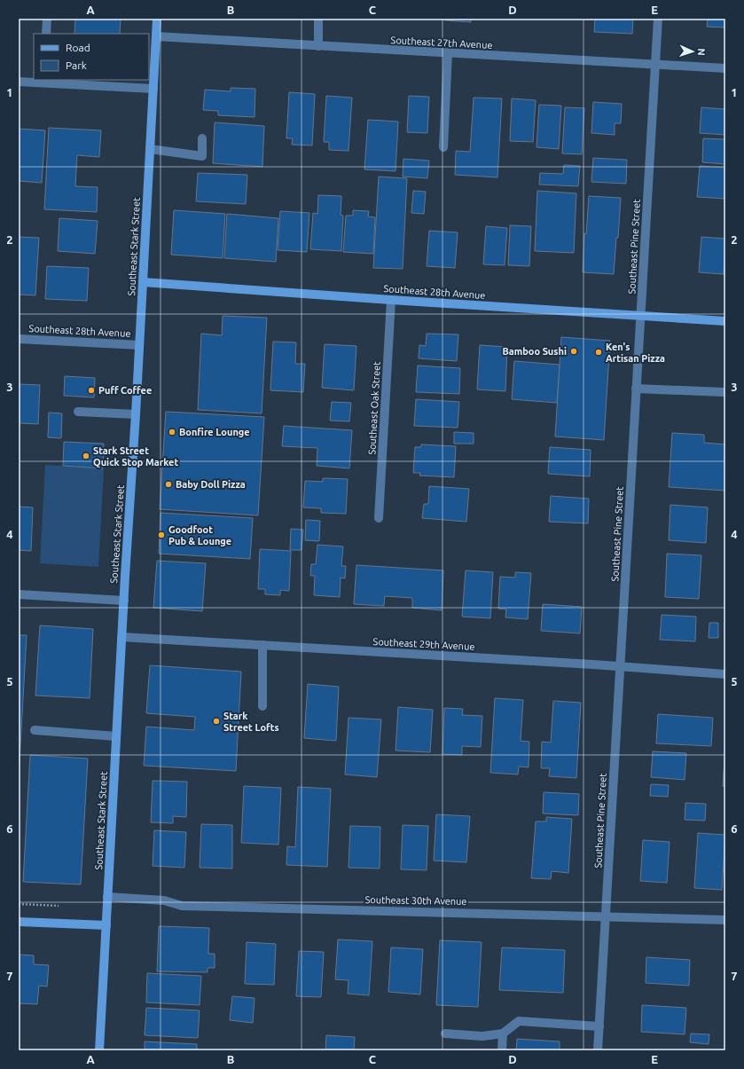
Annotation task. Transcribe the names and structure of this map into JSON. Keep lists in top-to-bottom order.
{
  "streets": {
    "street": [
      "Southeast 27th Avenue",
      "Southeast Stark Street",
      "Southeast Pine Street",
      "Southeast 28th Avenue",
      "Southeast Oak Street",
      "Southeast 29th Avenue",
      "Southeast 30th Avenue"
    ]
  },
  "crossings": [
    ["Southeast 27th Avenue", "Southeast Stark Street"],
    ["Southeast 27th Avenue", "Southeast Pine Street"],
    ["Southeast Stark Street", "Southeast 28th Avenue"],
    ["Southeast Stark Street", "Southeast 29th Avenue"],
    ["Southeast Stark Street", "Southeast 30th Avenue"],
    ["Southeast Pine Street", "Southeast 28th Avenue"],
    ["Southeast Pine Street", "Southeast 29th Avenue"],
    ["Southeast Pine Street", "Southeast 30th Avenue"],
    ["Southeast 28th Avenue", "Southeast Oak Street"]
  ],
  "places": [
    "Bamboo Sushi",
    "Ken's Artisan Pizza",
    "Puff Coffee",
    "Bonfire Lounge",
    "Stark Street Quick Stop Market",
    "Baby Doll Pizza",
    "Goodfoot Pub & Lounge",
    "Stark Street Lofts"
  ],
  "legend": ["Road", "Park"],
  "north": "right",
  "grid": {
    "columns": [
      "A",
      "B",
      "C",
      "D",
      "E"
    ],
    "rows": [
      "1",
      "2",
      "3",
      "4",
      "5",
      "6",
      "7"
    ]
  }
}
